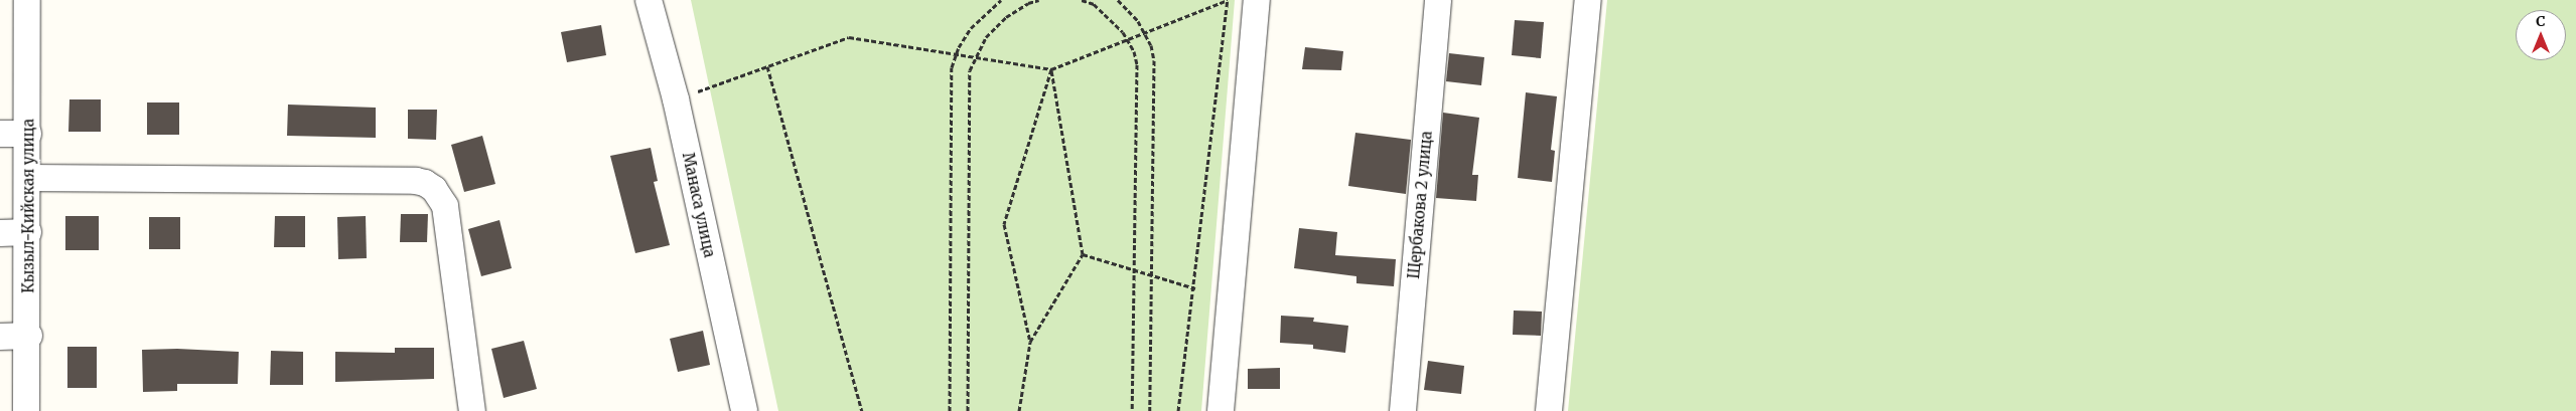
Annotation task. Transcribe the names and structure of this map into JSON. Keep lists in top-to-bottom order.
{
  "streets": {
    "street": ["Манаса улица", "Щербакова 2 улица", "Кызыл-Кийская улица"]
  },
  "north": "top"
}
